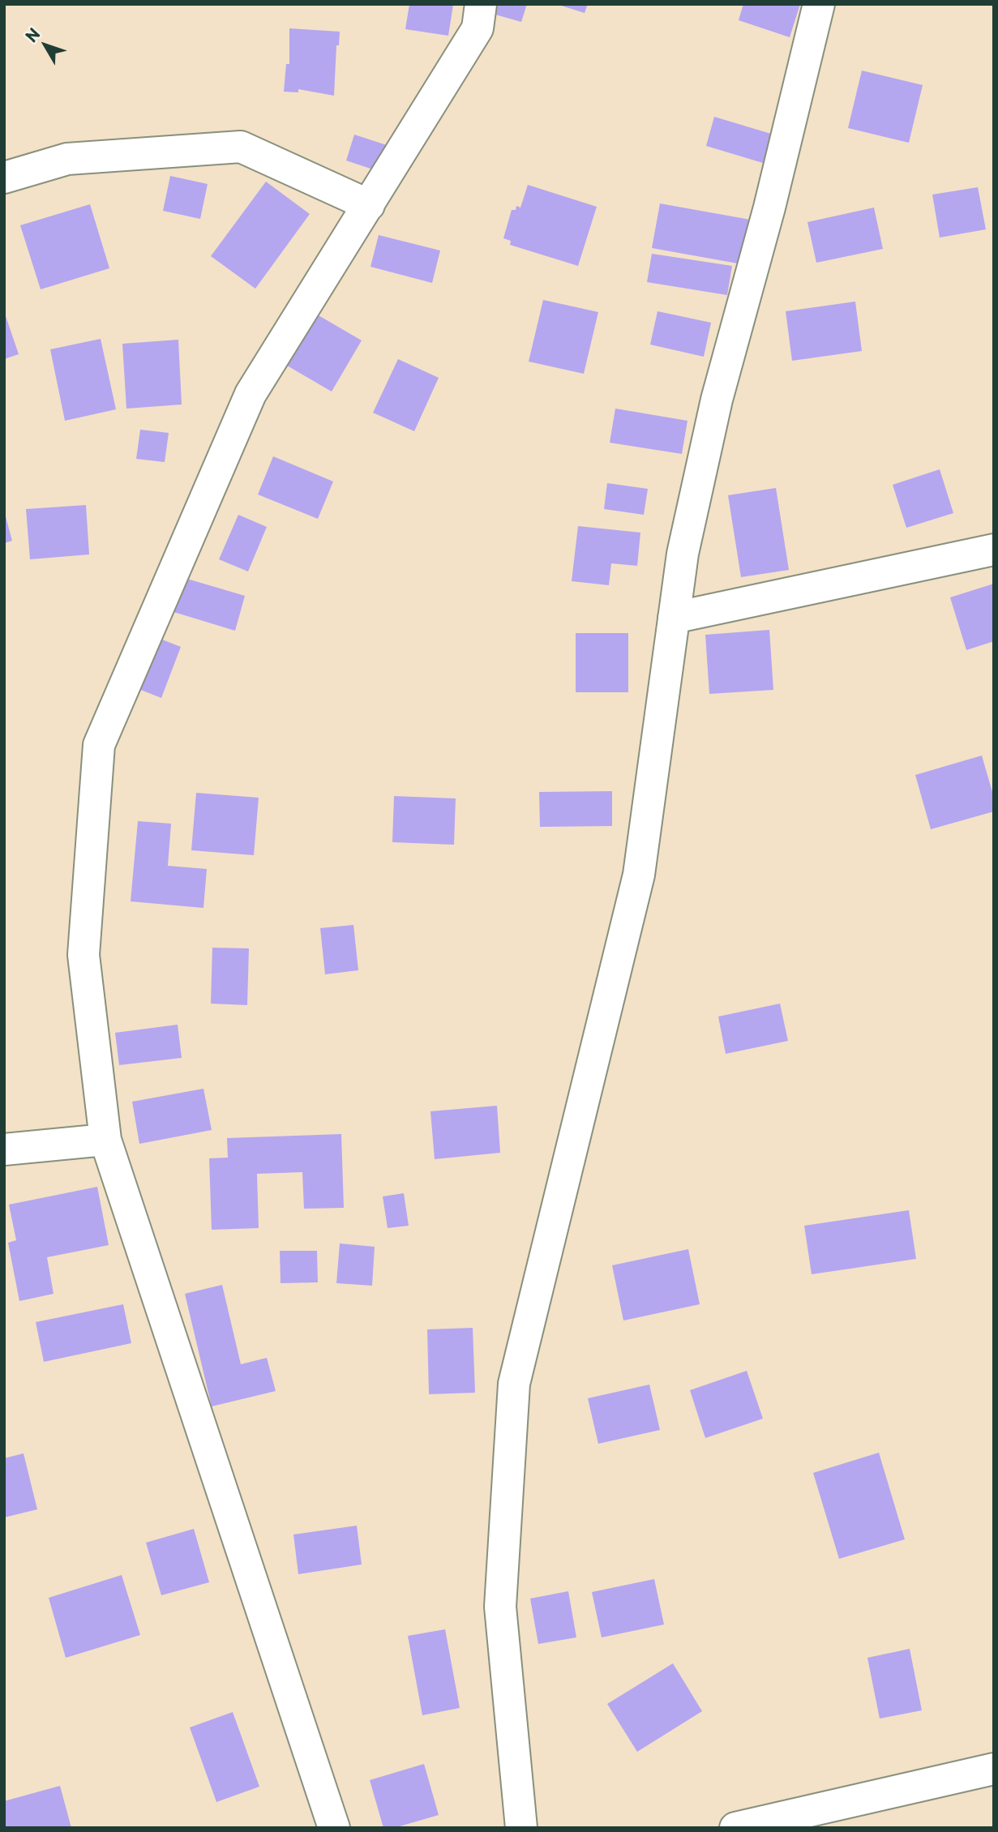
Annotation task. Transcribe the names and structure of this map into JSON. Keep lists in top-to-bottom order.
{
  "north": "top left"
}
